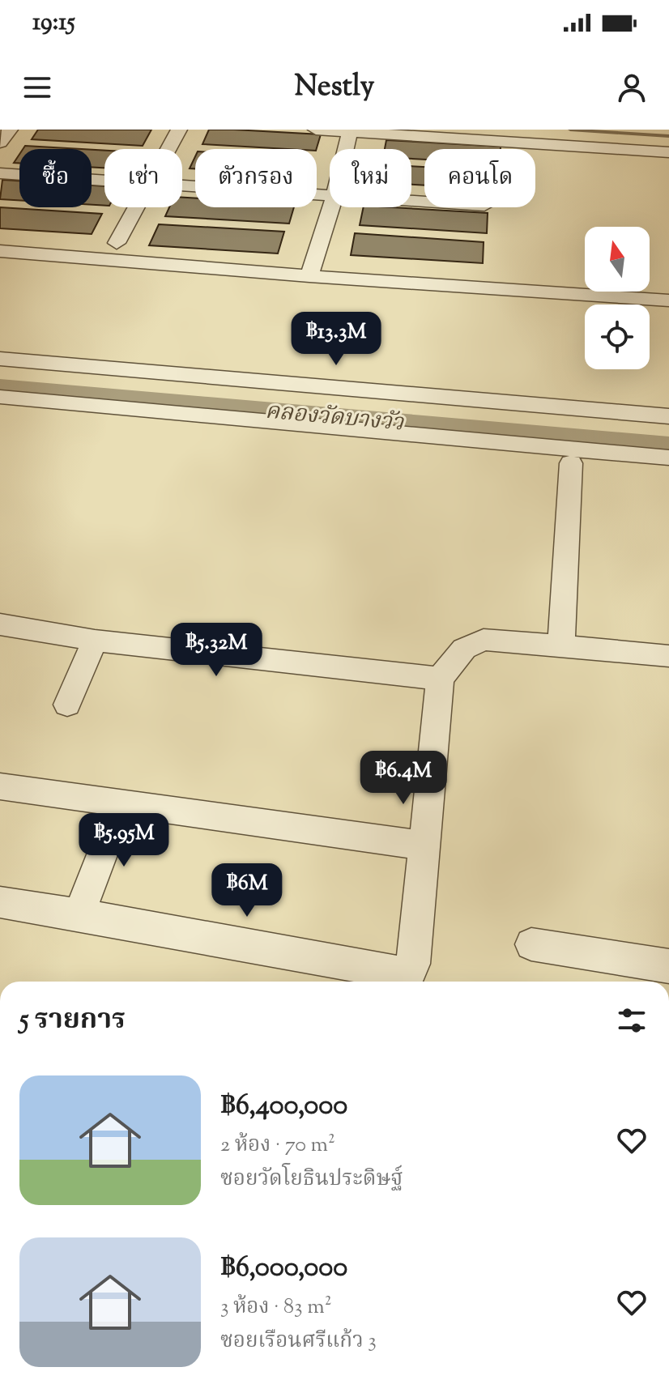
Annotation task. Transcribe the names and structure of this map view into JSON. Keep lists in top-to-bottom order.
{
  "water": ["คลองวัดบางวัว"],
  "north": "top",
  "page": {
    "status": "19:15",
    "header": "Nestly",
    "chip": [
      "ซื้อ",
      "เช่า",
      "ตัวกรอง",
      "ใหม่",
      "คอนโด"
    ],
    "price": [
      "฿13.3M",
      "฿5.32M",
      "฿6.4M",
      "฿5.95M",
      "฿6M"
    ],
    "heading": "5 รายการ",
    "list": [
      {
        "name": "฿6,400,000",
        "note": "2 ห้อง · 70 m² · ซอยวัดโยธินประดิษฐ์"
      },
      {
        "name": "฿6,000,000",
        "note": "3 ห้อง · 83 m² · ซอยเรือนศรีแก้ว 3"
      }
    ]
  }
}
